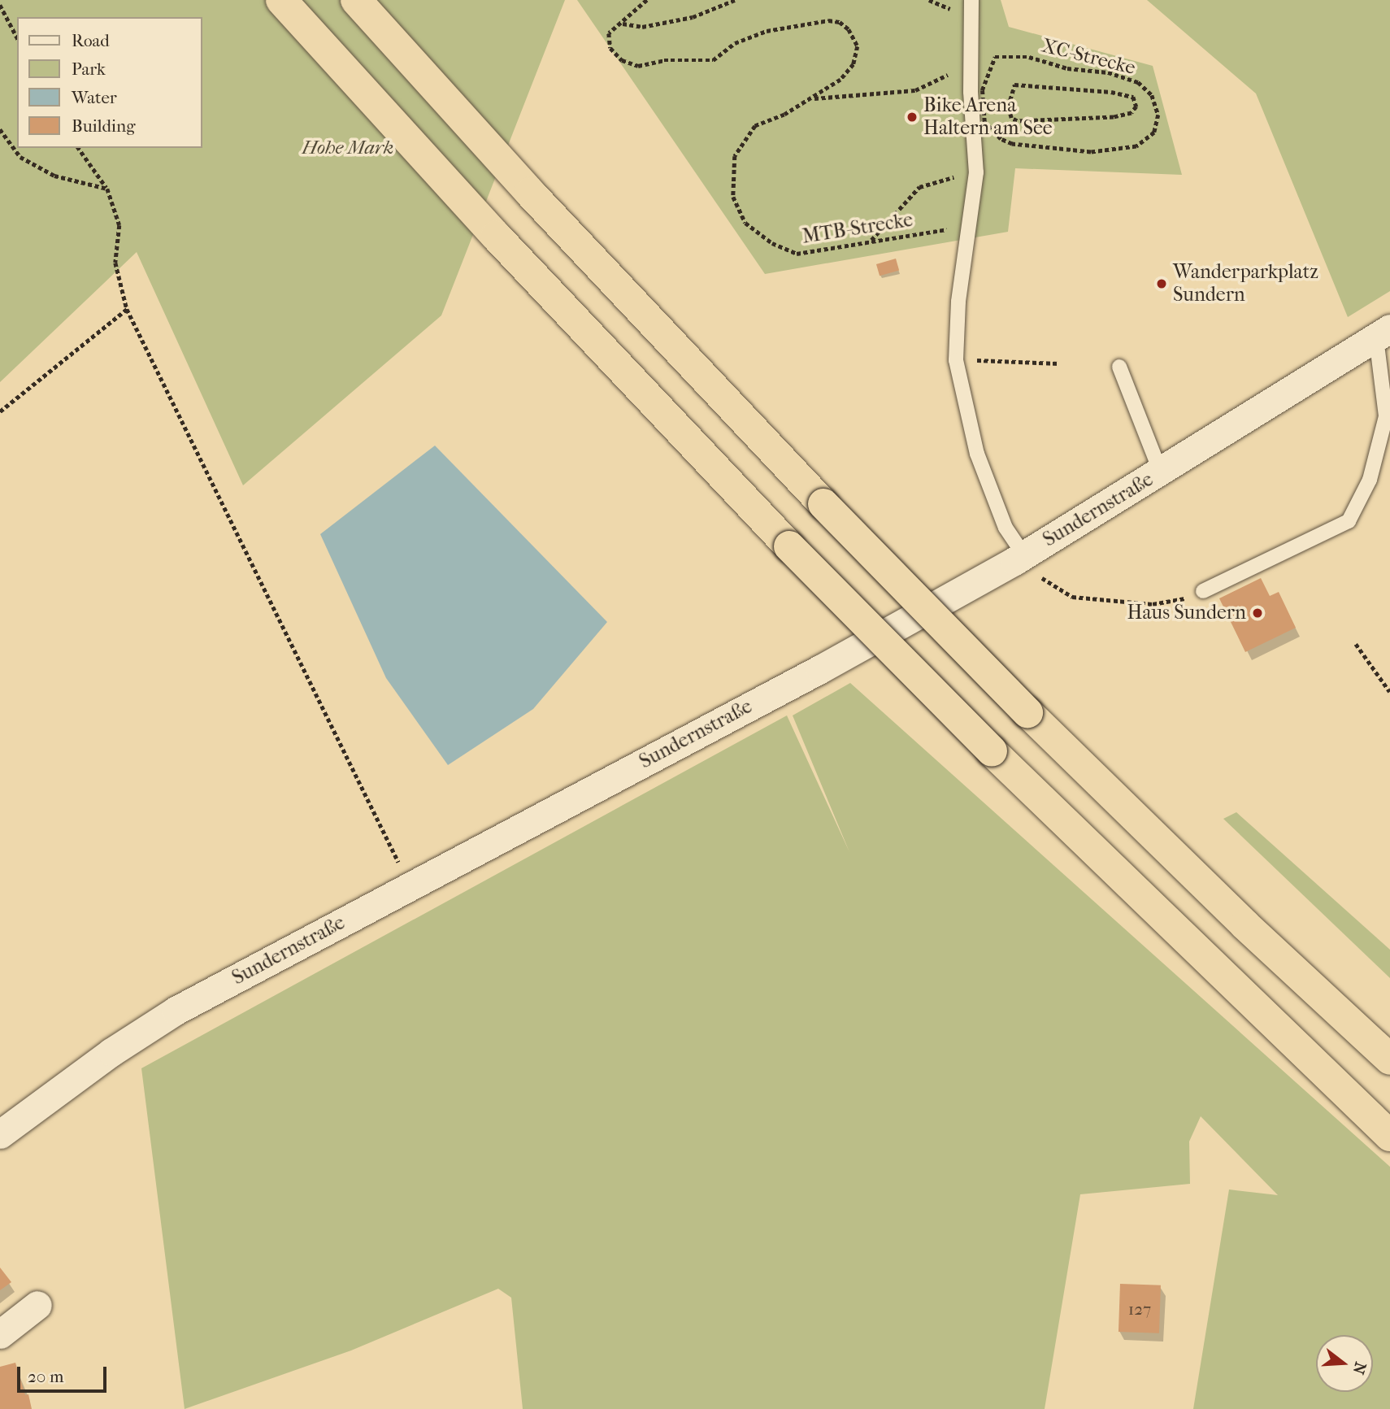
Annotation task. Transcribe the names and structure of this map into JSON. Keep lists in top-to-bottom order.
{
  "streets": {
    "street": ["Sundernstraße"],
    "path": ["XC-Strecke", "MTB-Strecke"]
  },
  "parks": ["Hohe Mark"],
  "places": ["Bike Arena Haltern am See", "Wanderparkplatz Sundern", "Haus Sundern"],
  "house_numbers": ["127"],
  "legend": [
    "Road",
    "Park",
    "Water",
    "Building"
  ],
  "scale_bar": "20 m",
  "north": "right"
}
